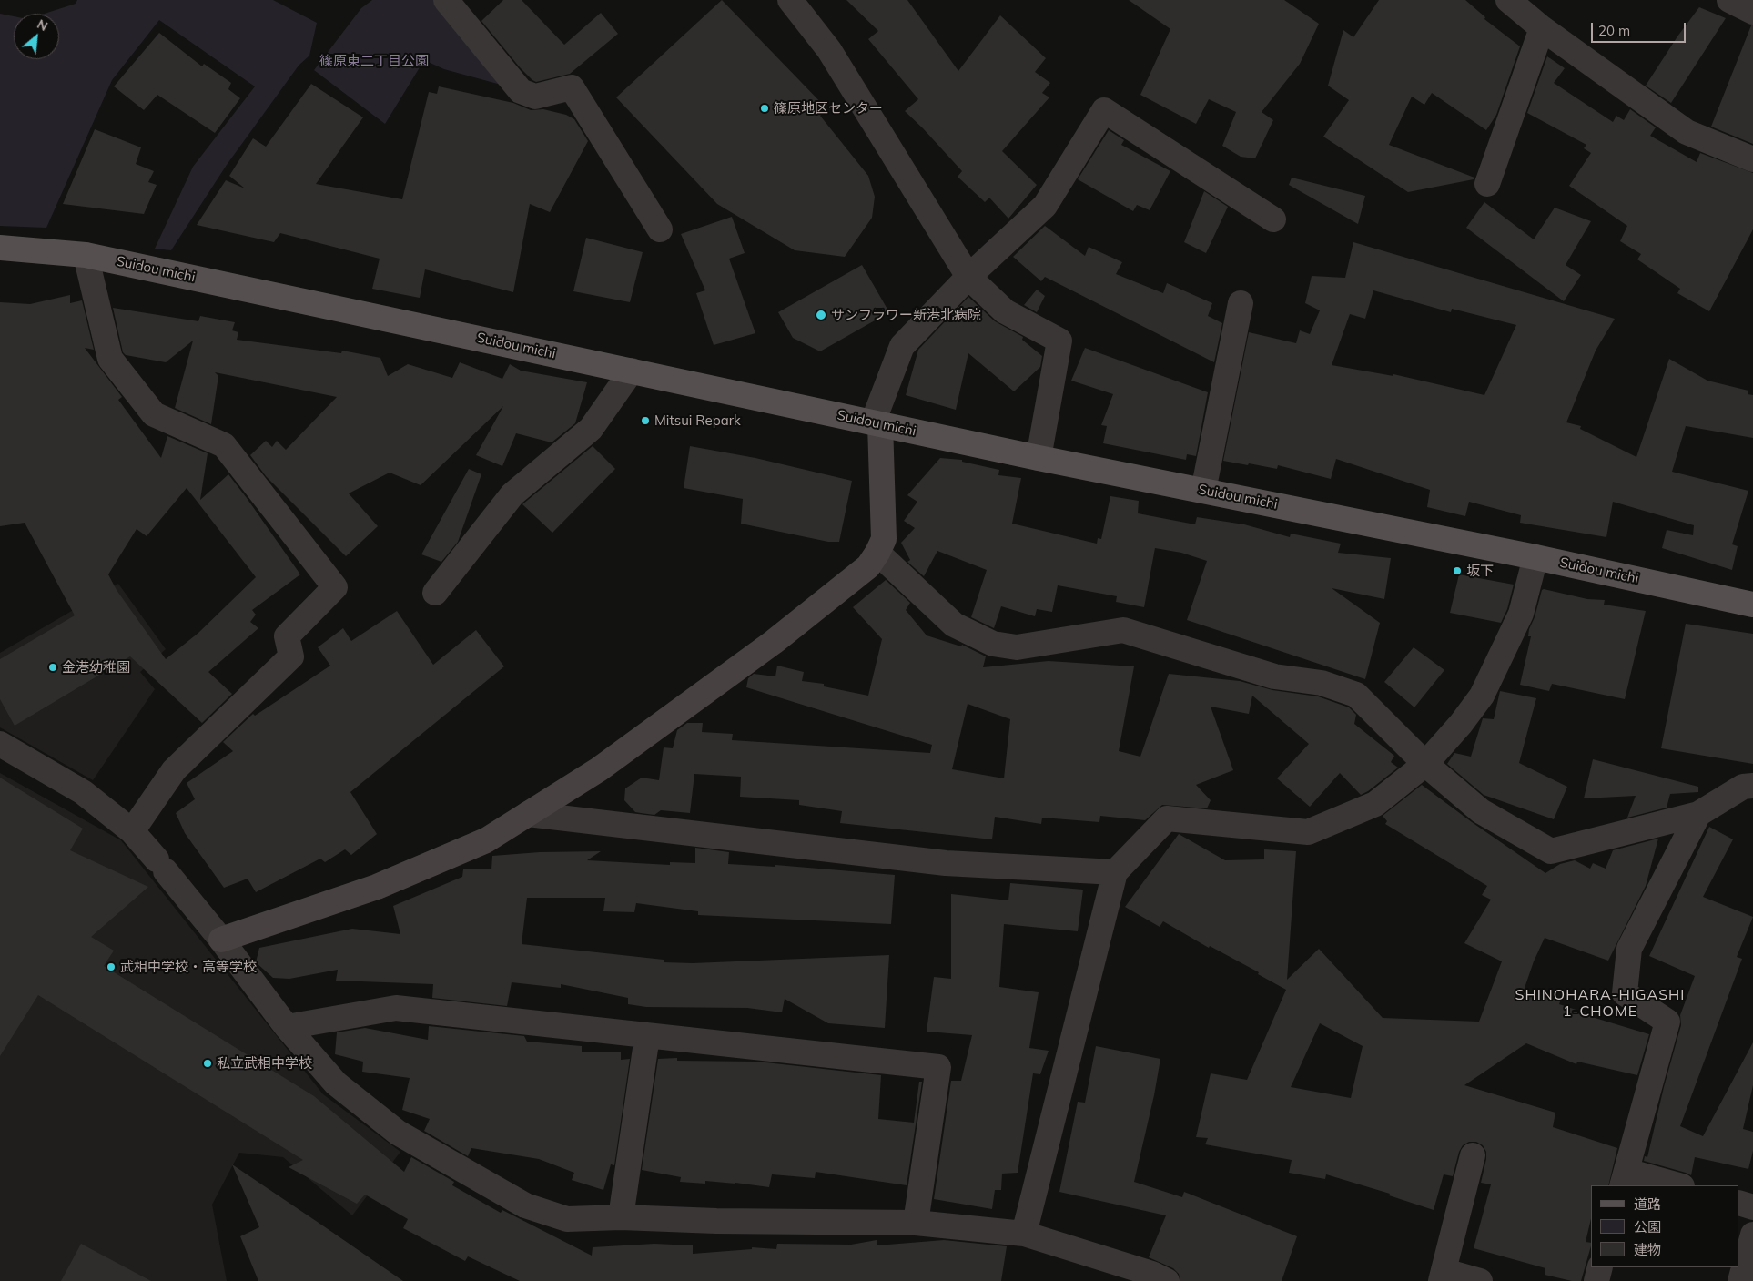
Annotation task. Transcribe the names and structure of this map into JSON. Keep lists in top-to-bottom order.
{
  "streets": {
    "main road": ["Suidou michi"]
  },
  "districts": ["SHINOHARA-HIGASHI 1-CHOME"],
  "parks": ["篠原東二丁目公園"],
  "places": [
    "篠原地区センター",
    "サンフラワー新港北病院",
    "Mitsui Repark",
    "坂下",
    "金港幼稚園",
    "武相中学校・高等学校",
    "私立武相中学校"
  ],
  "legend": ["道路", "公園", "建物"],
  "scale_bar": "20 m",
  "north": "top right"
}
